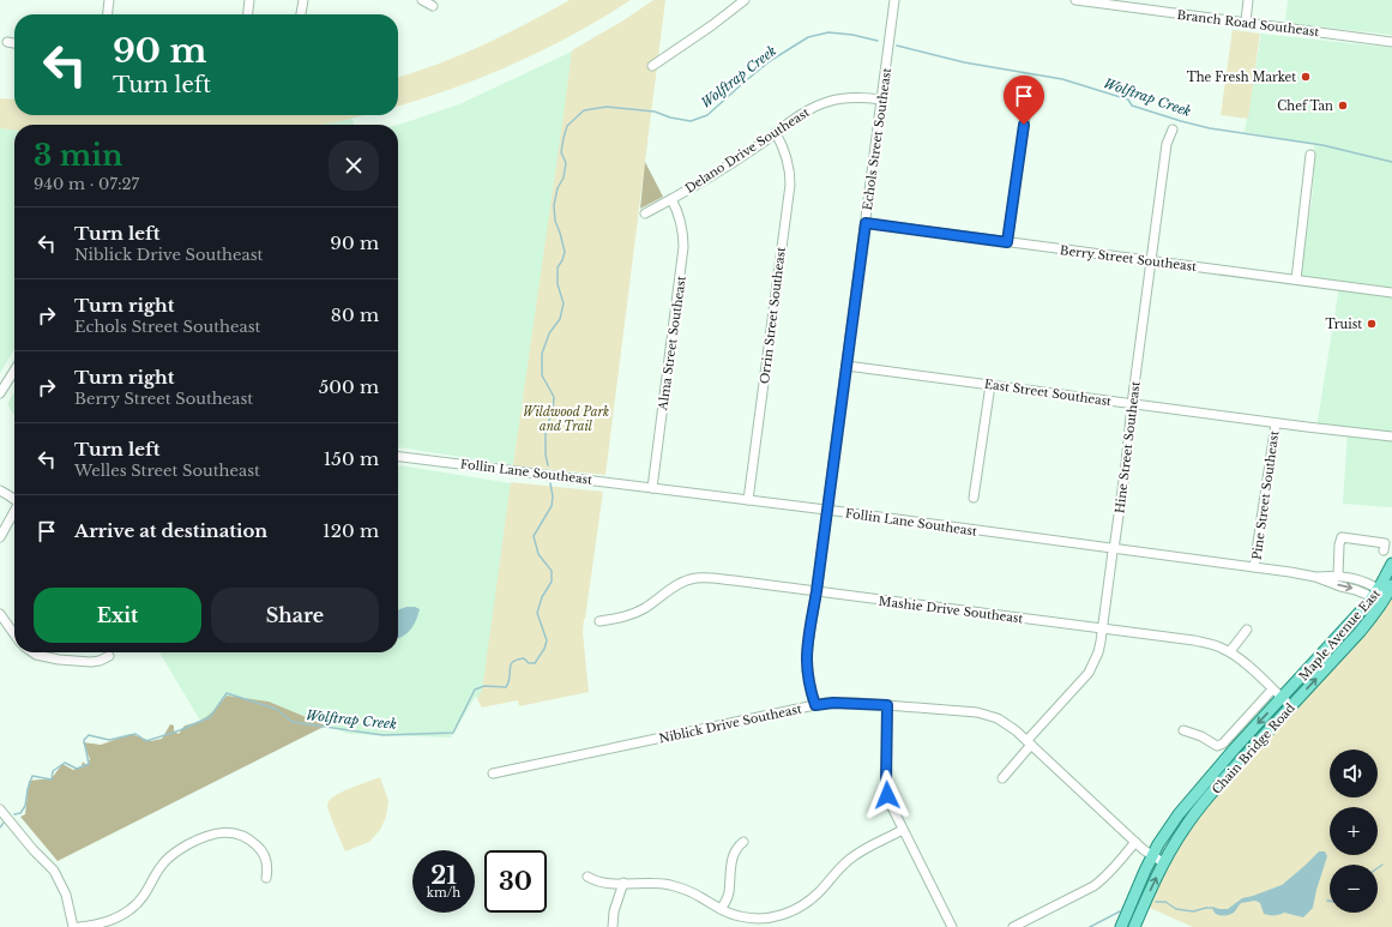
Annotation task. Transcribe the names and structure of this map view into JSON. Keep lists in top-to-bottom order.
{
  "streets": {
    "main road": ["Maple Avenue East", "Chain Bridge Road"],
    "street": [
      "Branch Road Southeast",
      "Echols Street Southeast",
      "Delano Drive Southeast",
      "Berry Street Southeast",
      "Orrin Street Southeast",
      "Alma Street Southeast",
      "East Street Southeast",
      "Hine Street Southeast",
      "Follin Lane Southeast",
      "Pine Street Southeast",
      "Mashie Drive Southeast",
      "Niblick Drive Southeast"
    ]
  },
  "crossings": [
    ["Echols Street Southeast", "Delano Drive Southeast"],
    ["Echols Street Southeast", "Berry Street Southeast"],
    ["Echols Street Southeast", "East Street Southeast"],
    ["Echols Street Southeast", "Follin Lane Southeast"],
    ["Echols Street Southeast", "Mashie Drive Southeast"],
    ["Echols Street Southeast", "Niblick Drive Southeast"],
    ["Delano Drive Southeast", "Orrin Street Southeast"],
    ["Delano Drive Southeast", "Alma Street Southeast"],
    ["Berry Street Southeast", "Hine Street Southeast"],
    ["Orrin Street Southeast", "Follin Lane Southeast"],
    ["Alma Street Southeast", "Follin Lane Southeast"],
    ["East Street Southeast", "Hine Street Southeast"],
    ["East Street Southeast", "Pine Street Southeast"],
    ["Hine Street Southeast", "Follin Lane Southeast"],
    ["Hine Street Southeast", "Mashie Drive Southeast"],
    ["Hine Street Southeast", "Niblick Drive Southeast"],
    ["Follin Lane Southeast", "Pine Street Southeast"],
    ["Follin Lane Southeast", "Maple Avenue East"],
    ["Follin Lane Southeast", "Chain Bridge Road"],
    ["Mashie Drive Southeast", "Maple Avenue East"],
    ["Mashie Drive Southeast", "Chain Bridge Road"],
    ["Maple Avenue East", "Niblick Drive Southeast"],
    ["Maple Avenue East", "Chain Bridge Road"],
    ["Niblick Drive Southeast", "Chain Bridge Road"]
  ],
  "one_way": ["Maple Avenue East"],
  "water": ["Wolftrap Creek"],
  "parks": ["Wildwood Park and Trail"],
  "places": ["The Fresh Market", "Chef Tan", "Truist"],
  "page": {
    "turn": ["90 m", "Turn left"],
    "heading": ["3 min", "940 m · 07:27"],
    "list": [
      {
        "name": "Turn left",
        "note": "Niblick Drive Southeast",
        "value": "90 m"
      },
      {
        "name": "Turn right",
        "note": "Echols Street Southeast",
        "value": "80 m"
      },
      {
        "name": "Turn right",
        "note": "Berry Street Southeast",
        "value": "500 m"
      },
      {
        "name": "Turn left",
        "note": "Welles Street Southeast",
        "value": "150 m"
      },
      {
        "name": "Arrive at destination",
        "value": "120 m"
      }
    ],
    "buttons": ["Exit", "Share"],
    "map_buttons": ["+", "−"],
    "speed": "21 km/h",
    "limit": "30"
  }
}
